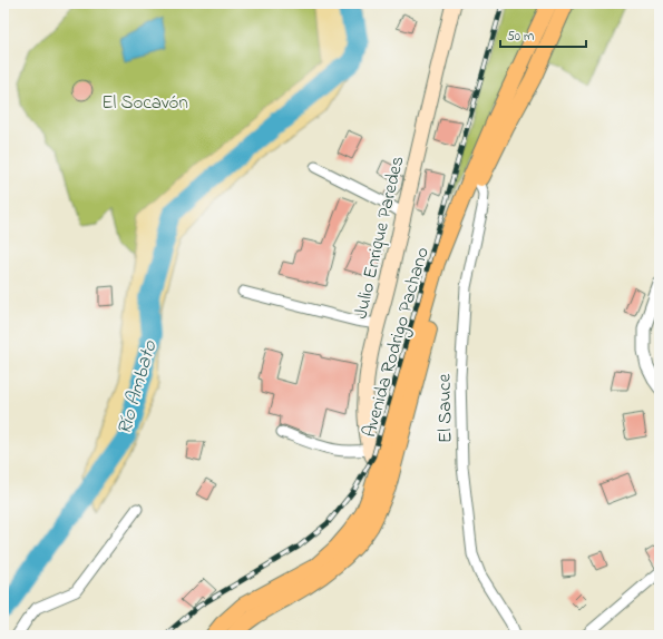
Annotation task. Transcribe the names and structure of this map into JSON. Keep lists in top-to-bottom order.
{
  "streets": {
    "main road": ["Julio Enrique Paredes", "Avenida Rodrigo Pachano"],
    "street": ["El Sauce"]
  },
  "crossings": [
    ["Julio Enrique Paredes", "Avenida Rodrigo Pachano"],
    ["Avenida Rodrigo Pachano", "El Sauce"]
  ],
  "water": ["Río Ambato"],
  "parks": ["El Socavón"],
  "scale_bar": "50 m"
}
